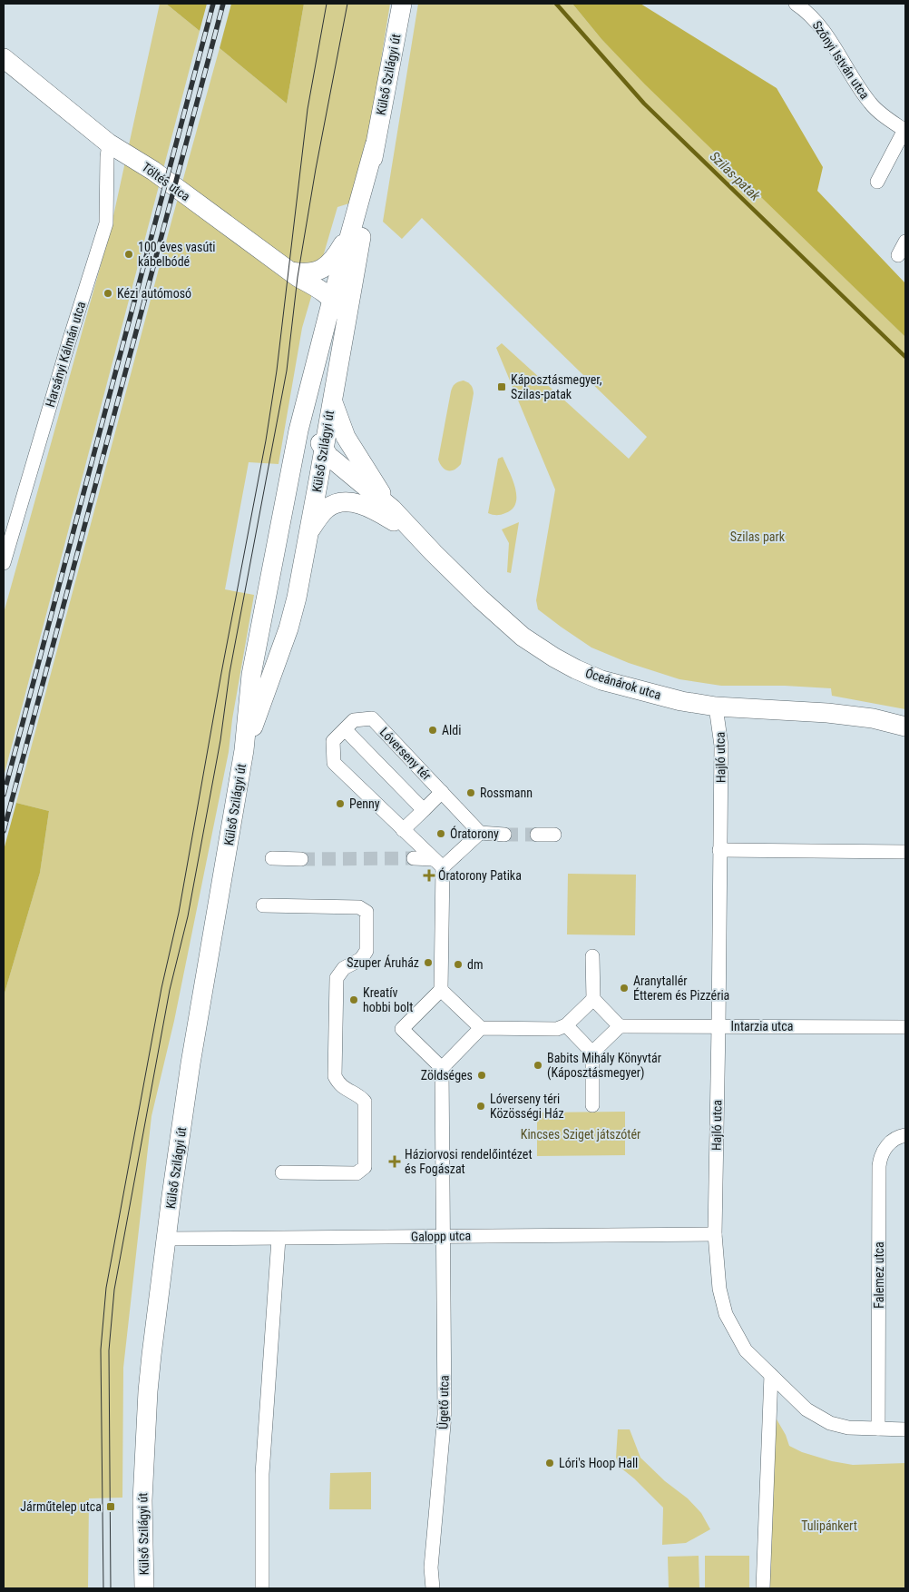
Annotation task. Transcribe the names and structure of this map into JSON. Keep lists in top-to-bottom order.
{
  "streets": {
    "street": [
      "Szőnyi István utca",
      "Külső Szilágyi út",
      "Töltés utca",
      "Harsányi Kálmán utca",
      "Óceánárok utca",
      "Lóverseny tér",
      "Hajló utca",
      "Intarzia utca",
      "Galopp utca",
      "Falemez utca",
      "Ügető utca"
    ]
  },
  "crossings": [
    ["Külső Szilágyi út", "Töltés utca"],
    ["Külső Szilágyi út", "Óceánárok utca"],
    ["Külső Szilágyi út", "Galopp utca"],
    ["Töltés utca", "Harsányi Kálmán utca"],
    ["Óceánárok utca", "Hajló utca"],
    ["Hajló utca", "Intarzia utca"],
    ["Hajló utca", "Galopp utca"],
    ["Hajló utca", "Falemez utca"],
    ["Galopp utca", "Ügető utca"]
  ],
  "water": ["Szilas-patak"],
  "parks": ["Szilas park", "Kincses Sziget játszótér", "Tulipánkert"],
  "places": {
    "other": [
      "100 éves vasúti kábelbódé",
      "Kézi autómosó",
      "Aldi",
      "Rossmann",
      "Penny",
      "Óratorony",
      "Szuper Áruház",
      "dm",
      "Aranytallér Étterem és Pizzéria",
      "Kreatív hobbi bolt",
      "Babits Mihály Könyvtár (Káposztásmegyer)",
      "Zöldséges",
      "Lóverseny téri Közösségi Ház",
      "Lóri's Hoop Hall"
    ],
    "transit": ["Káposztásmegyer, Szilas-patak", "Járműtelep utca"],
    "health": ["Óratorony Patika", "Háziorvosi rendelőintézet és Fogászat"]
  }
}
